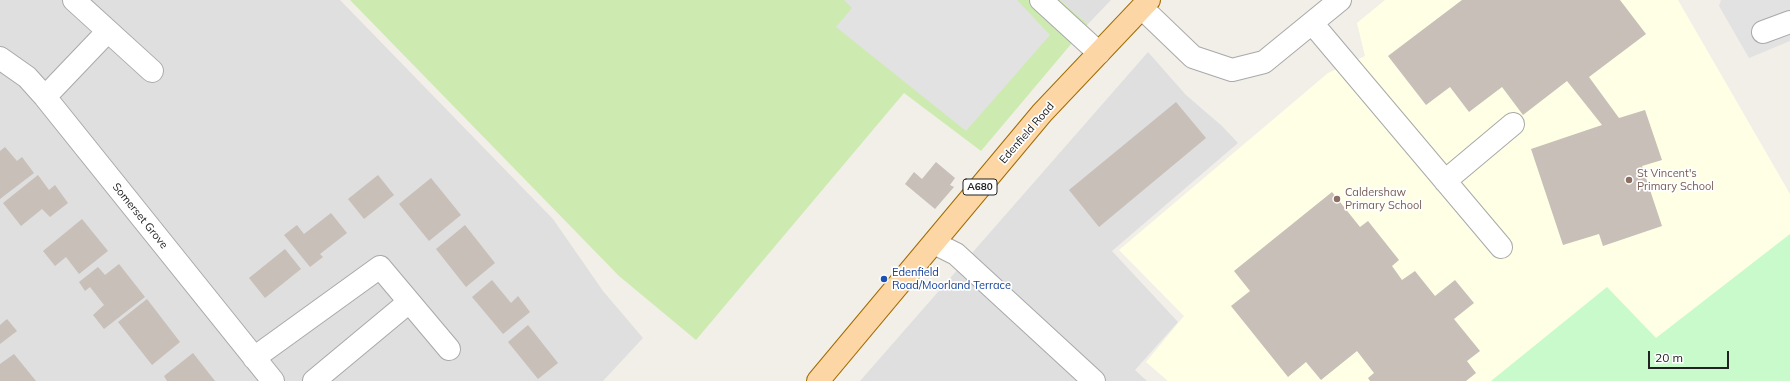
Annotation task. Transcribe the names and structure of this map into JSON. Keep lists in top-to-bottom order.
{
  "streets": {
    "main road": ["Edenfield Road", "A680"],
    "street": ["Somerset Grove"]
  },
  "places": ["St Vincent's Primary School", "Caldershaw Primary School", "Edenfield Road/Moorland Terrace"],
  "scale_bar": "20 m"
}
